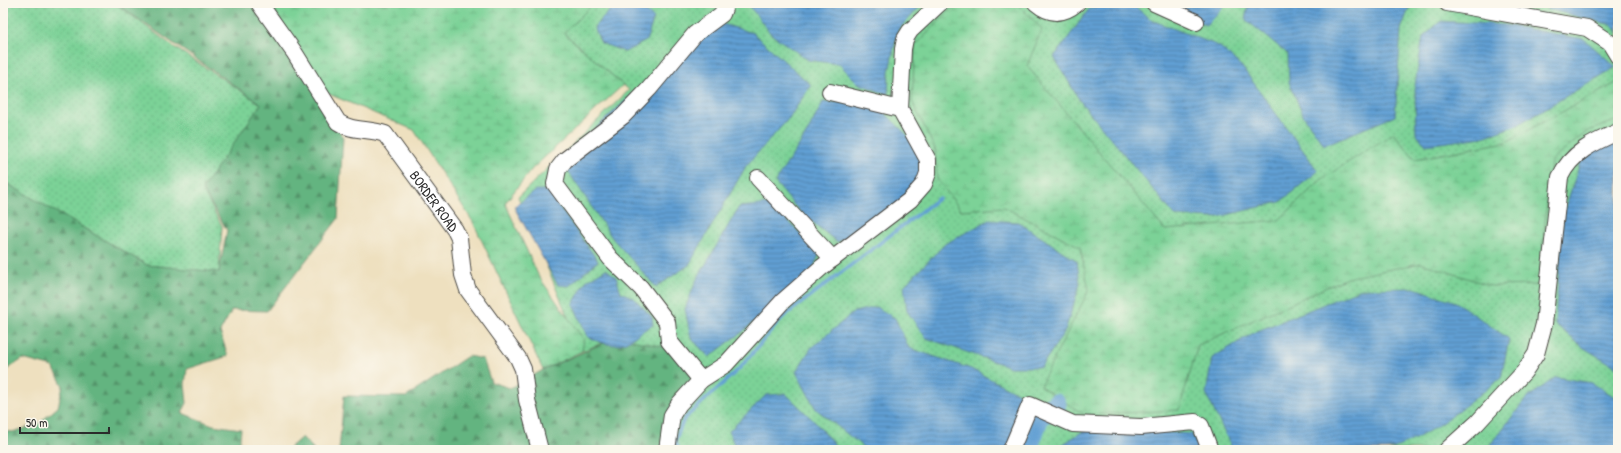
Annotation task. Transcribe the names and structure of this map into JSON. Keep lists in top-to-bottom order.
{
  "streets": {
    "street": ["BORDER ROAD"]
  },
  "scale_bar": "50 m"
}
